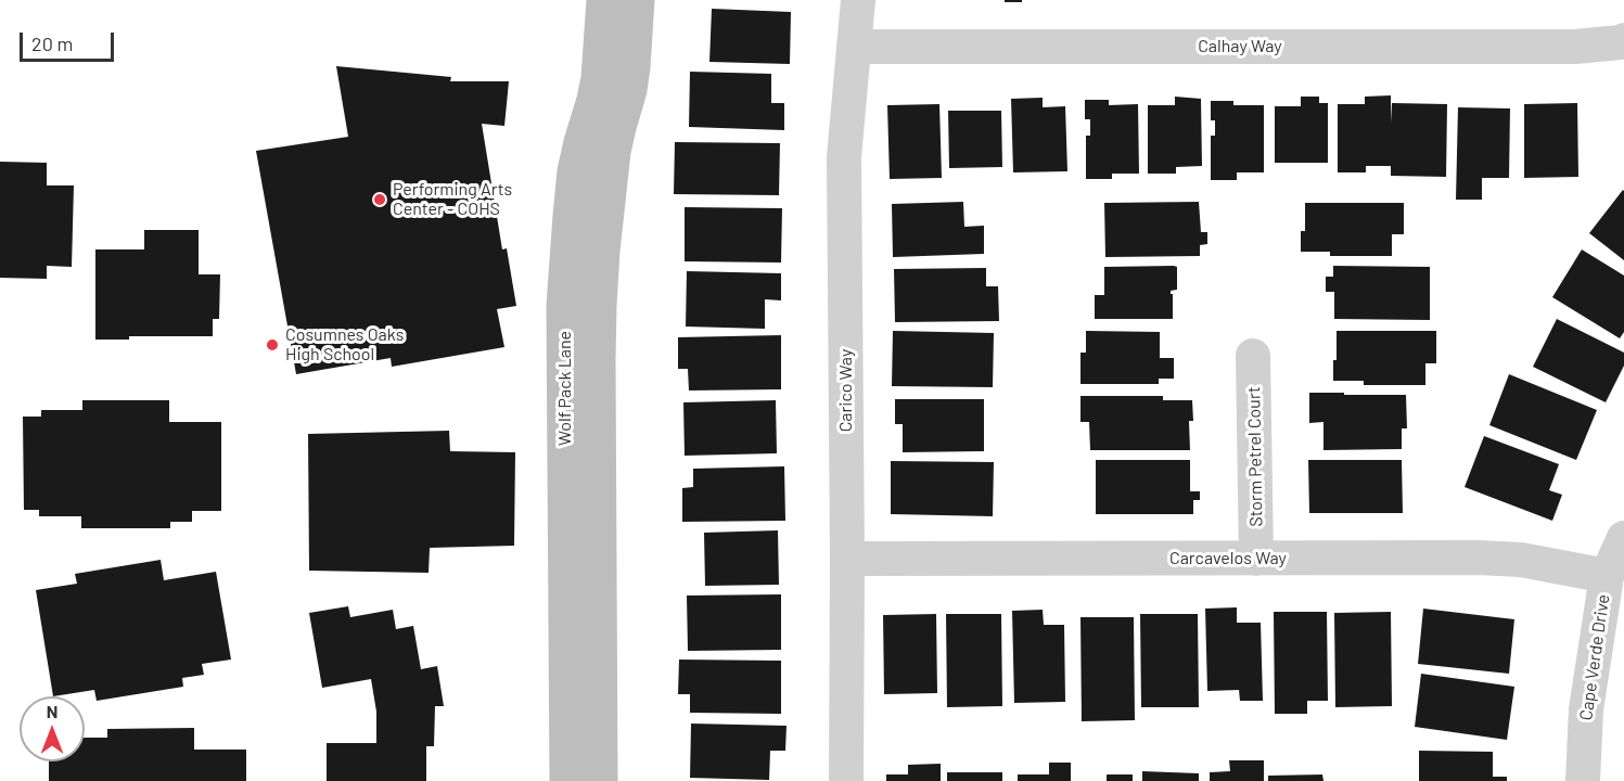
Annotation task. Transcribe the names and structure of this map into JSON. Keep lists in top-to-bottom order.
{
  "streets": {
    "street": [
      "Calhay Way",
      "Wolf Pack Lane",
      "Carico Way",
      "Storm Petrel Court",
      "Carcavelos Way",
      "Cape Verde Drive"
    ]
  },
  "crossings": [
    ["Calhay Way", "Carico Way"],
    ["Carico Way", "Carcavelos Way"],
    ["Storm Petrel Court", "Carcavelos Way"],
    ["Carcavelos Way", "Cape Verde Drive"]
  ],
  "places": ["Performing Arts Center - COHS", "Cosumnes Oaks High School"],
  "scale_bar": "20 m",
  "north": "top"
}
